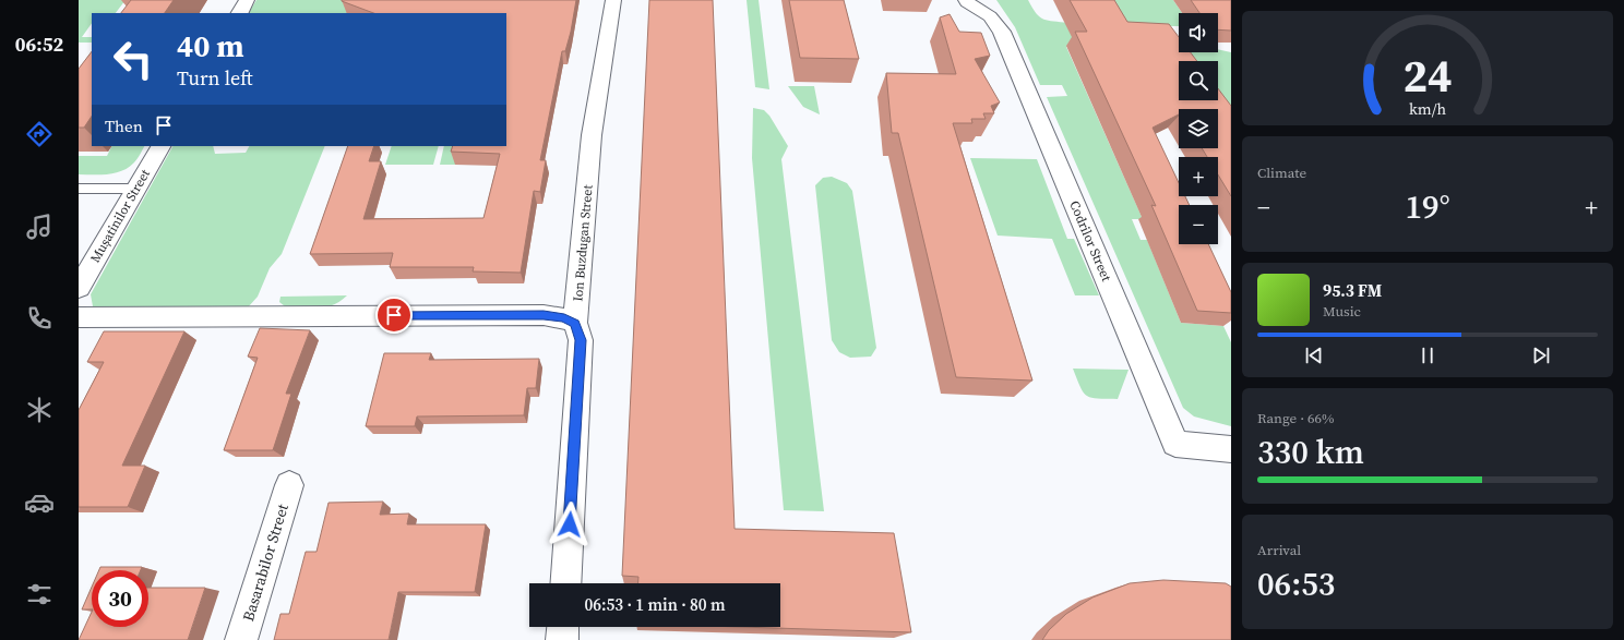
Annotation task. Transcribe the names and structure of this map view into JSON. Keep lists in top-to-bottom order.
{
  "streets": {
    "street": [
      "Mușatinilor Street",
      "Codrilor Street",
      "Ion Buzdugan Street",
      "Basarabilor Street"
    ]
  },
  "page": {
    "tabs": "06:52",
    "map_buttons": ["+", "−"],
    "turn": ["40 m", "Turn left"],
    "then": "Then",
    "tile": [
      "Climate",
      ["Range · 66%", "330 km"],
      ["Arrival", "06:53"]
    ],
    "heat": ["−", "19°", "+"],
    "song": ["95.3 FM", "Music"],
    "limit": "30",
    "trip": "06:53 · 1 min · 80 m",
    "gauge": ["24", "km/h"]
  }
}
